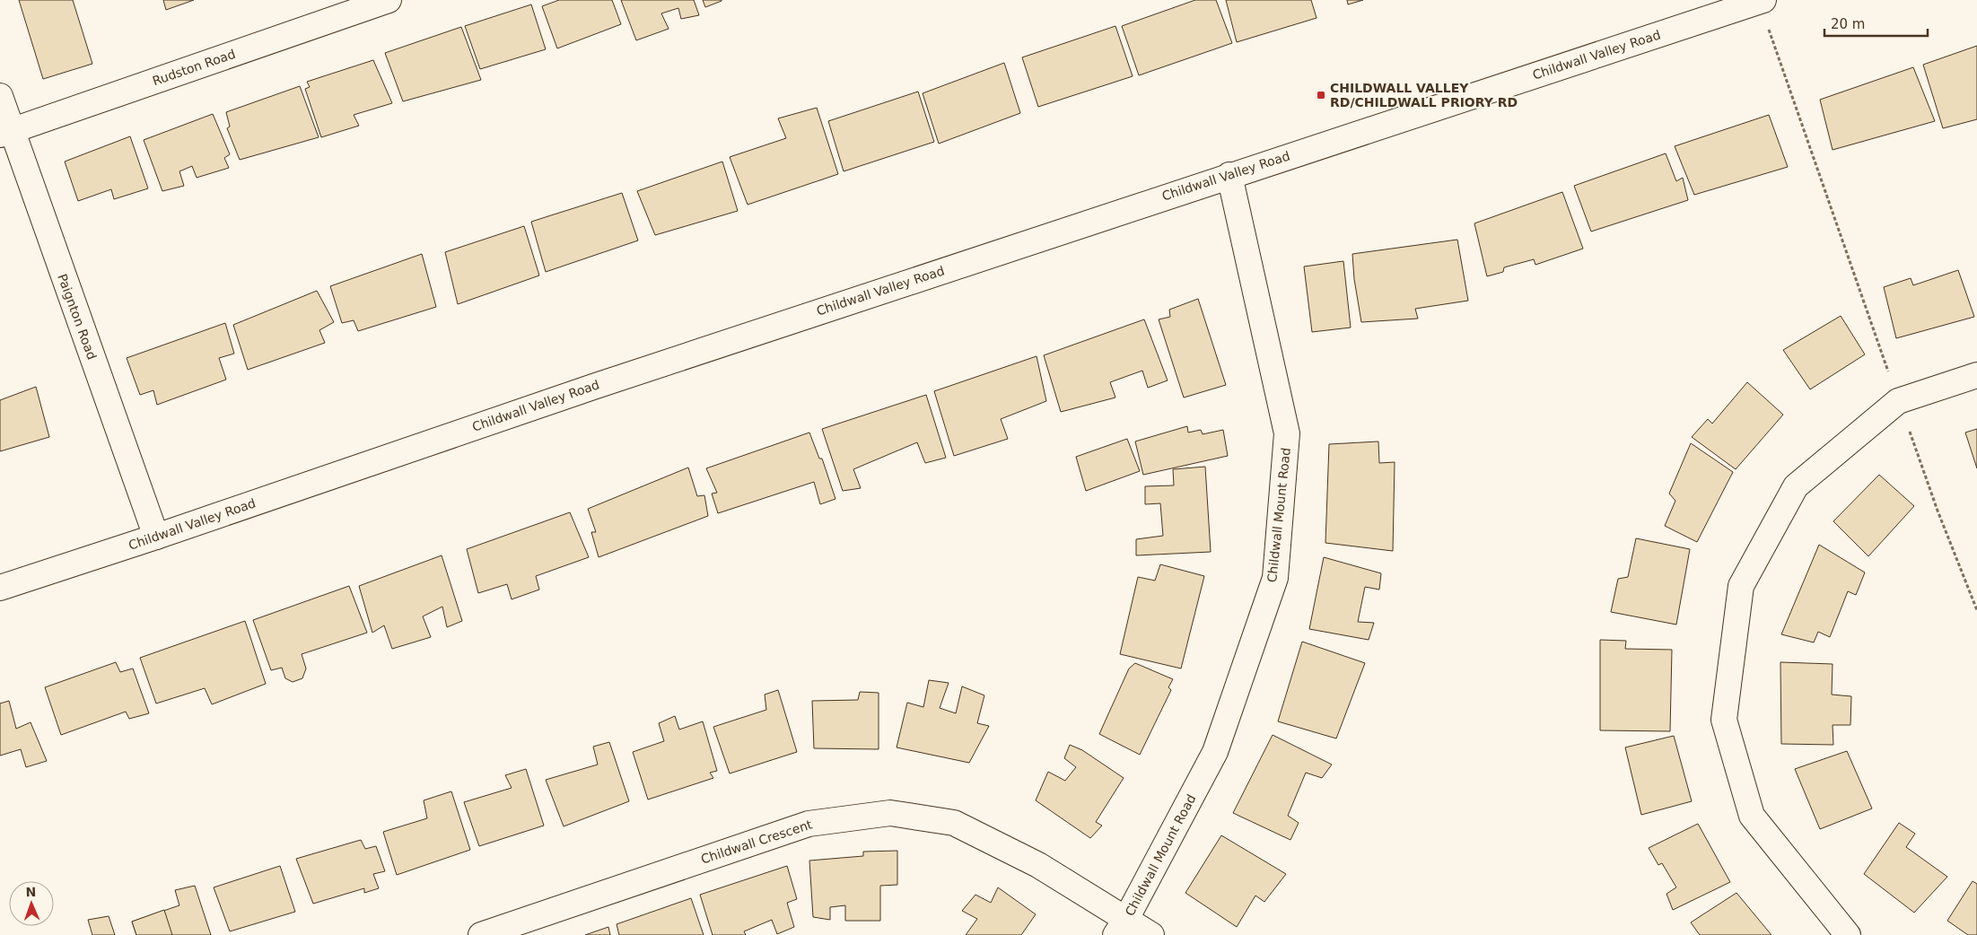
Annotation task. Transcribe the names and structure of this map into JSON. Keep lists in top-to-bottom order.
{
  "streets": {
    "street": [
      "Childwall Valley Road",
      "Rudston Road",
      "Paignton Road",
      "Childwall Mount Road",
      "Childwall Crescent"
    ]
  },
  "crossings": [
    ["Childwall Valley Road", "Paignton Road"],
    ["Childwall Valley Road", "Childwall Mount Road"],
    ["Rudston Road", "Paignton Road"],
    ["Childwall Mount Road", "Childwall Crescent"]
  ],
  "places": {
    "transit": ["CHILDWALL VALLEY RD/CHILDWALL PRIORY RD"]
  },
  "scale_bar": "20 m",
  "north": "top"
}
